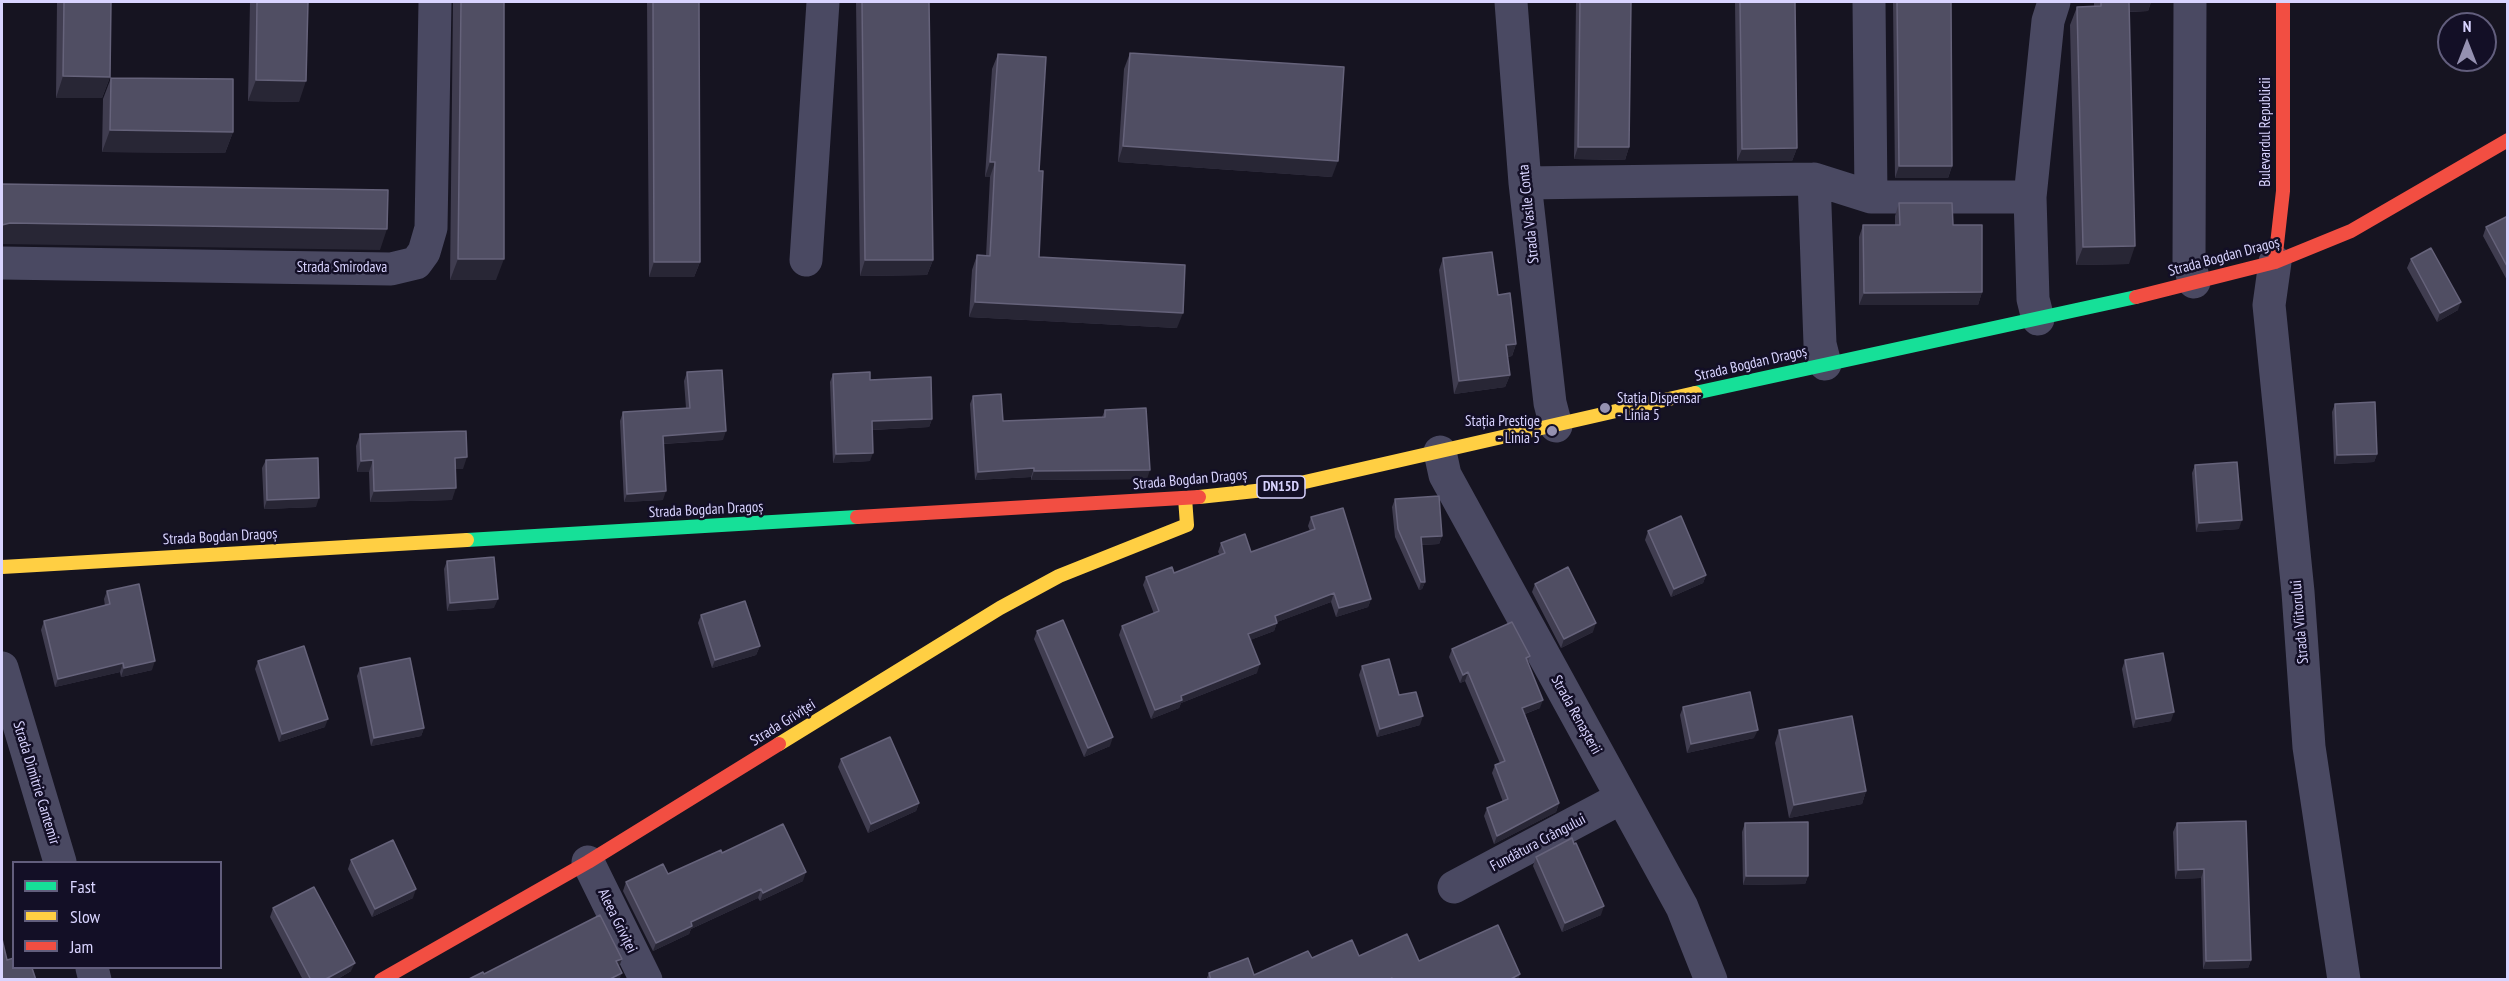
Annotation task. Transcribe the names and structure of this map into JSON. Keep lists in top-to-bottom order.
{
  "streets": {
    "main road": [
      "Bulevardul Republicii",
      "Strada Bogdan Dragoș",
      "DN15D",
      "Strada Griviței"
    ],
    "street": [
      "Strada Vasile Conta",
      "Strada Smirodava",
      "Strada Viitorului",
      "Strada Renașterii",
      "Strada Dimitrie Cantemir",
      "Fundătura Crângului",
      "Aleea Griviței"
    ]
  },
  "crossings": [
    ["Bulevardul Republicii", "Strada Bogdan Dragoș"],
    ["Bulevardul Republicii", "Strada Viitorului"],
    ["Strada Vasile Conta", "Strada Bogdan Dragoș"],
    ["Strada Bogdan Dragoș", "Strada Viitorului"],
    ["Strada Bogdan Dragoș", "Strada Renașterii"],
    ["Strada Bogdan Dragoș", "Strada Griviței"],
    ["Strada Renașterii", "Fundătura Crângului"],
    ["Strada Griviței", "Aleea Griviței"]
  ],
  "places": ["Stația Dispensar - Linia 5", "Stația Prestige - Linia 5"],
  "legend": ["Fast", "Slow", "Jam"],
  "north": "top"
}
